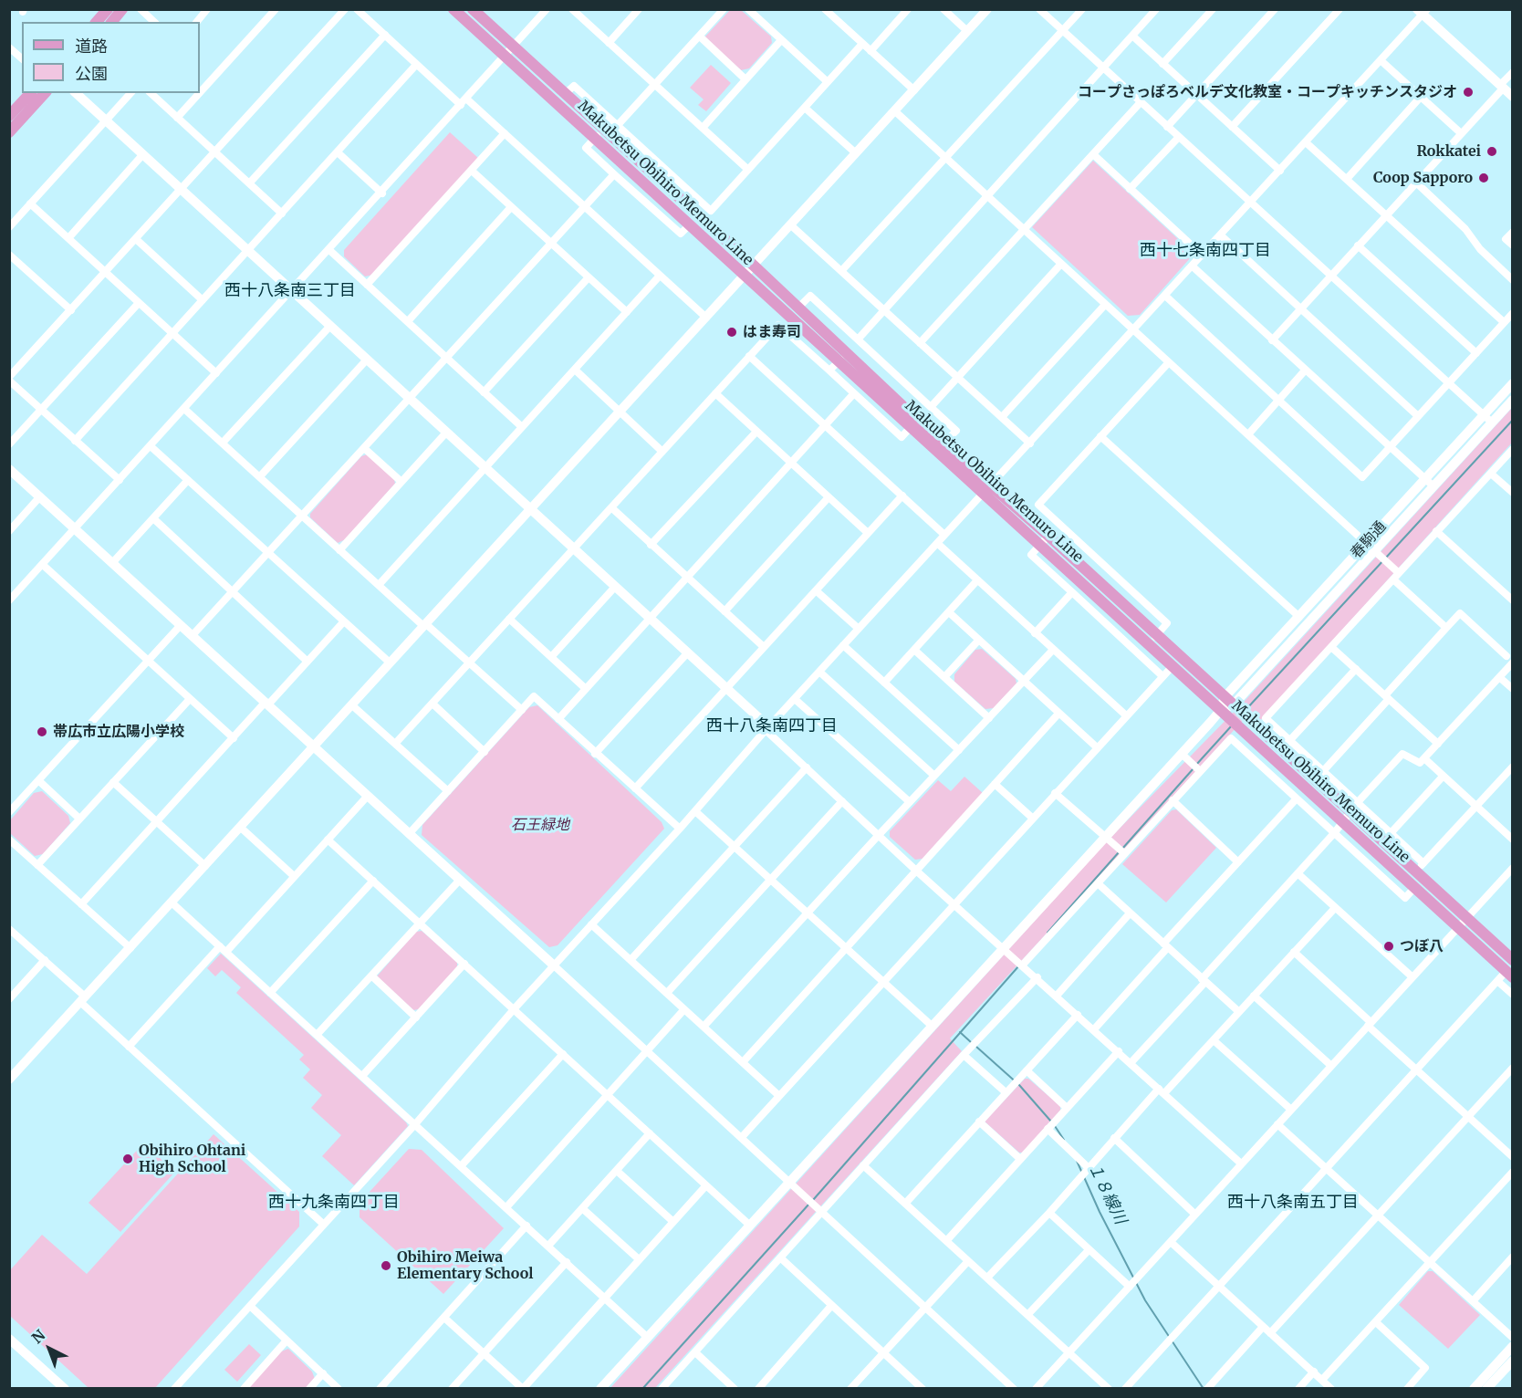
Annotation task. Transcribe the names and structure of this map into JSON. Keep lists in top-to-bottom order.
{
  "streets": {
    "main road": ["Makubetsu Obihiro Memuro Line"],
    "street": ["春駒通"]
  },
  "crossings": [
    ["Makubetsu Obihiro Memuro Line", "春駒通"]
  ],
  "districts": [
    "西十七条南四丁目",
    "西十八条南三丁目",
    "西十八条南四丁目",
    "西十九条南四丁目",
    "西十八条南五丁目"
  ],
  "water": ["１８線川"],
  "parks": ["石王緑地"],
  "places": [
    "コープさっぽろベルデ文化教室・コープキッチンスタジオ",
    "Rokkatei",
    "Coop Sapporo",
    "はま寿司",
    "帯広市立広陽小学校",
    "つぼ八",
    "Obihiro Ohtani High School",
    "Obihiro Meiwa Elementary School"
  ],
  "legend": ["道路", "公園"],
  "north": "top left"
}
